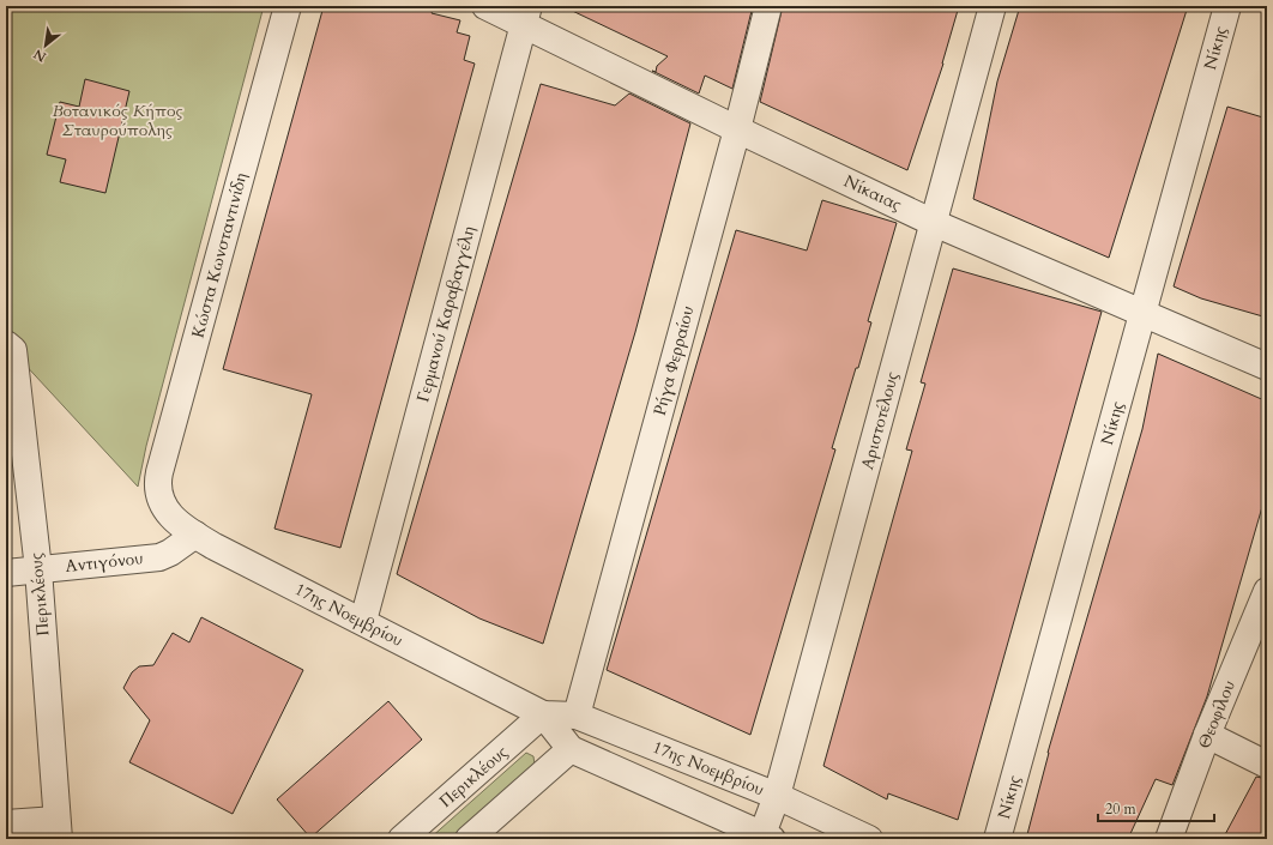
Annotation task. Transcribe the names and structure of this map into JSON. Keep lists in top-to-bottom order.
{
  "streets": {
    "street": [
      "Νίκης",
      "Νίκαιας",
      "Κώστα Κωνσταντινίδη",
      "Γερμανού Καραβαγγέλη",
      "Ρήγα Φερραίου",
      "Αριστοτέλους",
      "Αντιγόνου",
      "Περικλέους",
      "17ης Νοεμβρίου",
      "Θεοφίλου"
    ]
  },
  "crossings": [
    ["Νίκης", "Νίκαιας"],
    ["Νίκαιας", "Γερμανού Καραβαγγέλη"],
    ["Νίκαιας", "Ρήγα Φερραίου"],
    ["Νίκαιας", "Αριστοτέλους"],
    ["Κώστα Κωνσταντινίδη", "17ης Νοεμβρίου"],
    ["Γερμανού Καραβαγγέλη", "17ης Νοεμβρίου"],
    ["Ρήγα Φερραίου", "17ης Νοεμβρίου"],
    ["Αριστοτέλους", "17ης Νοεμβρίου"],
    ["Αντιγόνου", "Περικλέους"],
    ["Αντιγόνου", "17ης Νοεμβρίου"],
    ["Περικλέους", "17ης Νοεμβρίου"]
  ],
  "parks": ["Βοτανικός Κήπος Σταυρούπολης"],
  "scale_bar": "20 m",
  "north": "bottom left"
}
